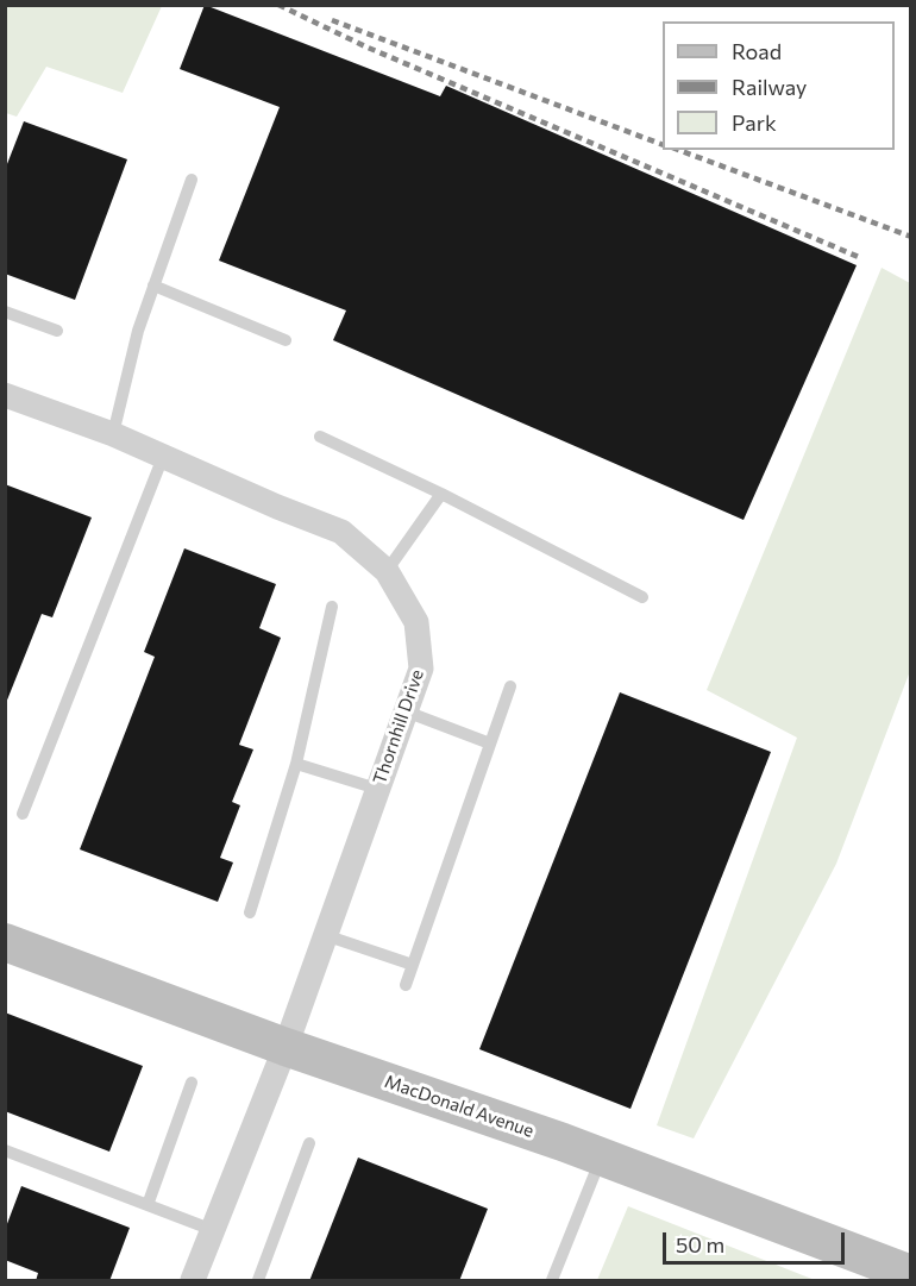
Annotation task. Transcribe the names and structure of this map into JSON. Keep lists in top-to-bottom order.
{
  "streets": {
    "street": ["Thornhill Drive", "MacDonald Avenue"]
  },
  "crossings": [
    ["Thornhill Drive", "MacDonald Avenue"]
  ],
  "legend": ["Road", "Railway", "Park"],
  "scale_bar": "50 m"
}
